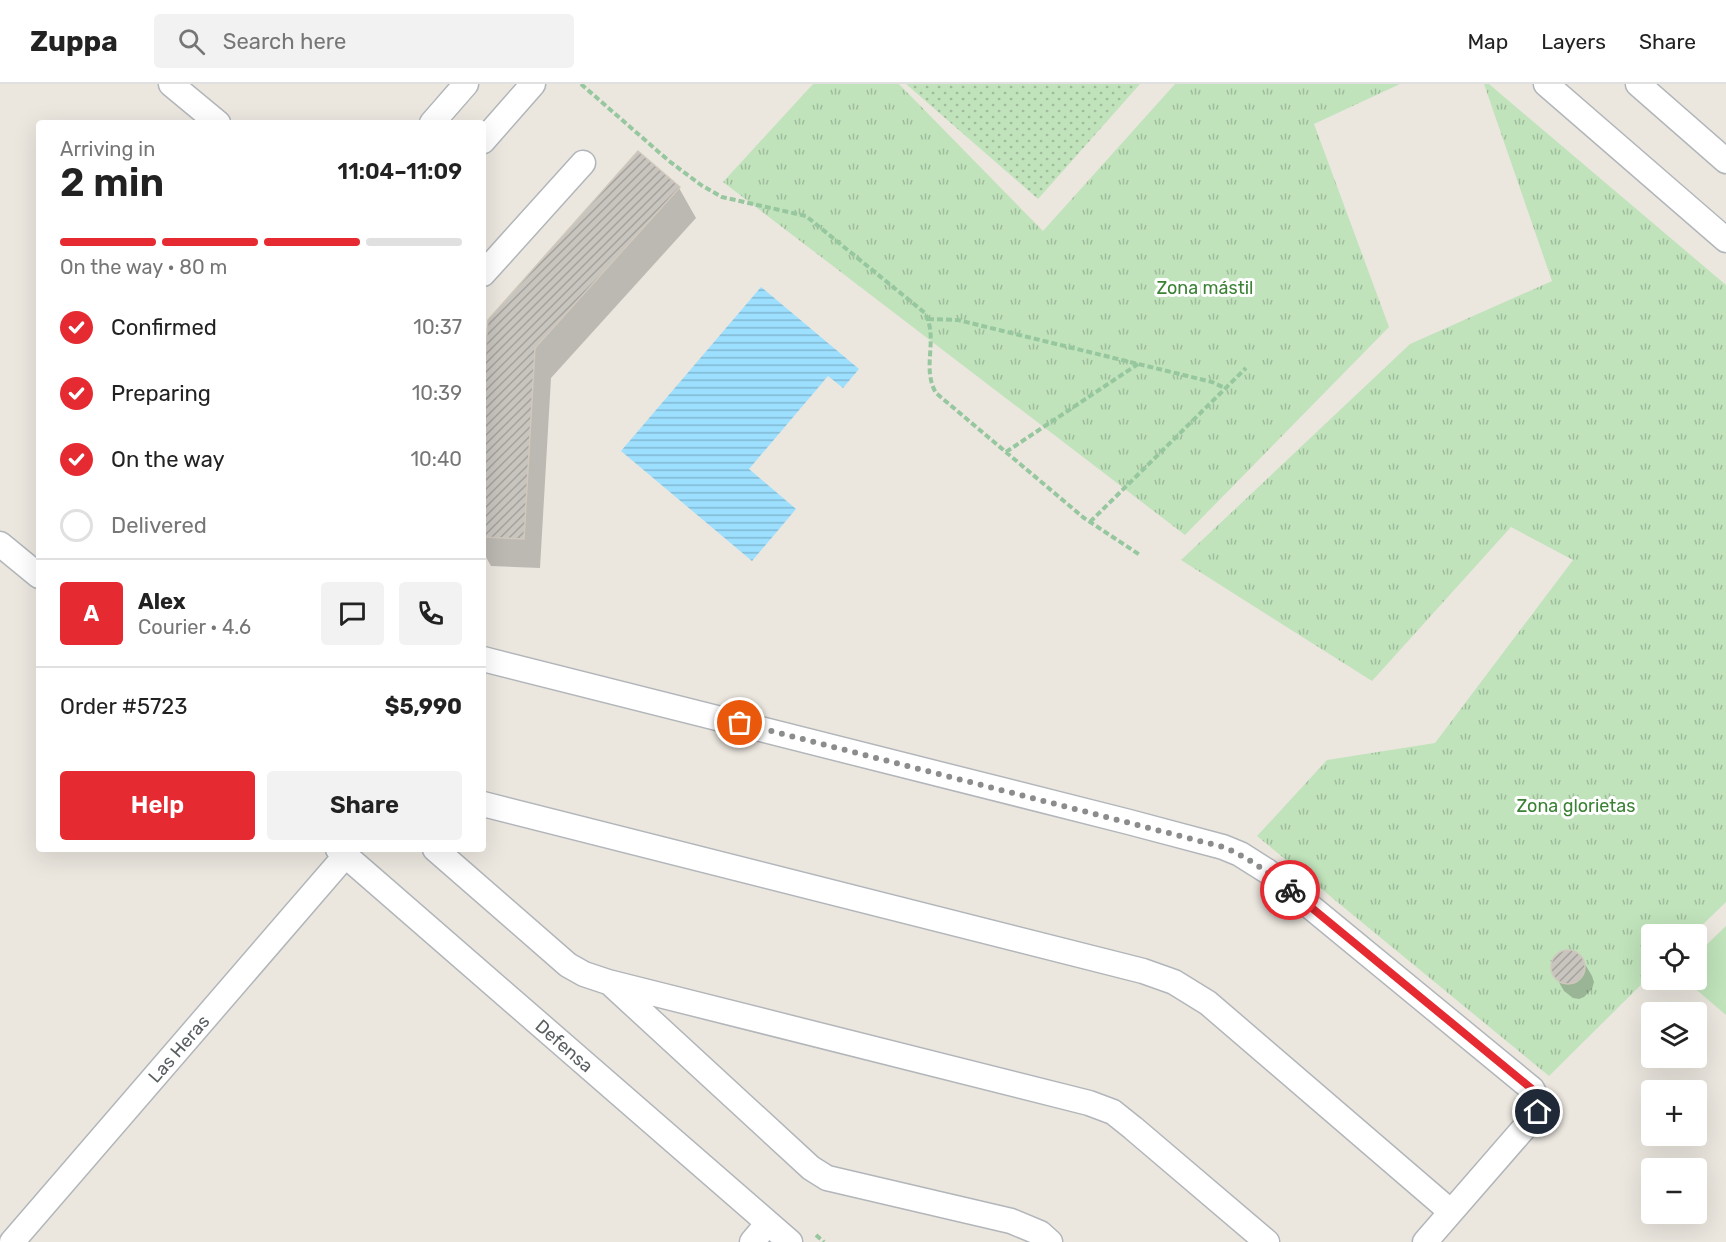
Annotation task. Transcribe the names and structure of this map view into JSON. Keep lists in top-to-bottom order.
{
  "streets": {
    "street": ["Defensa", "Las Heras"]
  },
  "crossings": [
    ["Defensa", "Las Heras"]
  ],
  "parks": ["Zona mástil", "Zona glorietas"],
  "page": {
    "header": "Zuppa",
    "search": "Search here",
    "nav": ["Map", "Layers", "Share"],
    "heading": ["2 min", "Arriving in", "11:04–11:09"],
    "panel": [
      "Alex",
      "Courier · 4.6",
      "Order #5723",
      "$5,990"
    ],
    "bar": "On the way · 80 m",
    "list": [
      ["Confirmed", "10:37"],
      ["Preparing", "10:39"],
      ["On the way", "10:40"],
      "Delivered"
    ],
    "round": "A",
    "buttons": ["Help", "Share"],
    "map_buttons": ["+", "−"]
  }
}
